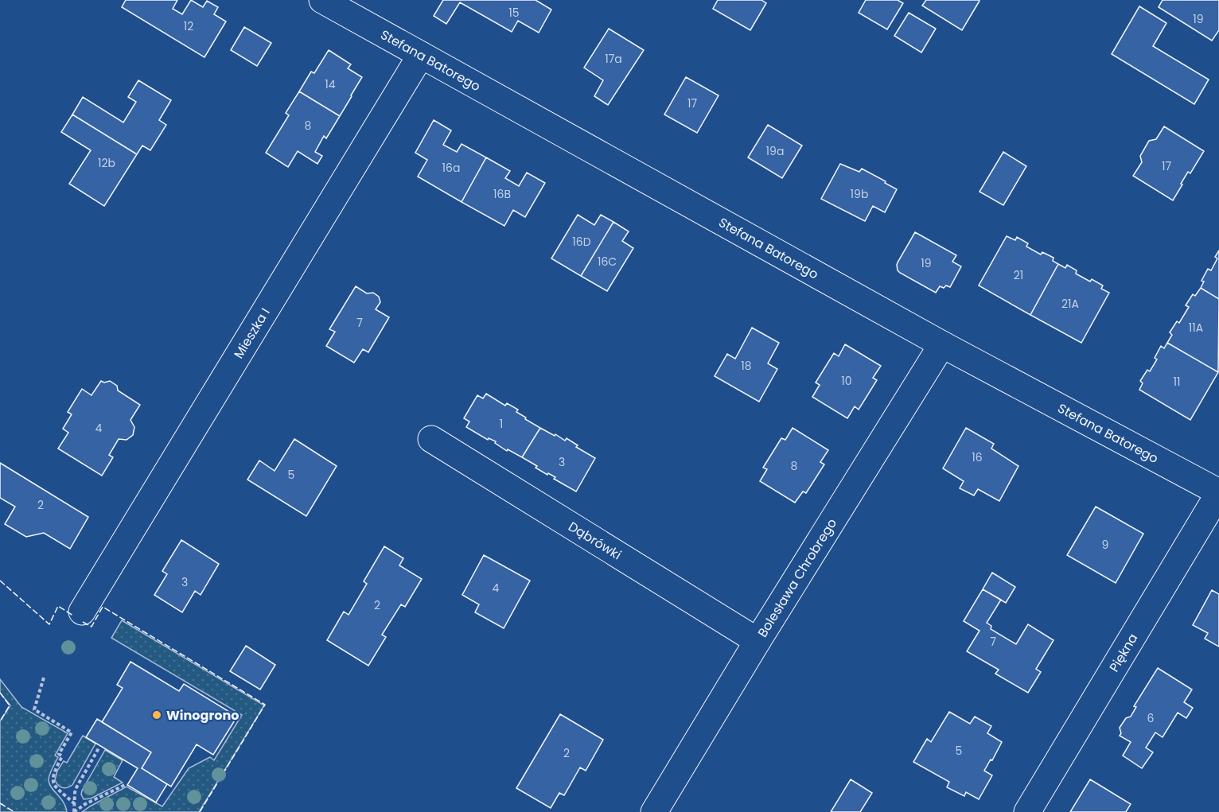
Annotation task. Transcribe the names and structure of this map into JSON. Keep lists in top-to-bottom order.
{
  "streets": {
    "street": [
      "Stefana Batorego",
      "Mieszka I",
      "Dąbrówki",
      "Bolesława Chrobrego",
      "Piękna"
    ]
  },
  "crossings": [
    ["Stefana Batorego", "Mieszka I"],
    ["Stefana Batorego", "Bolesława Chrobrego"],
    ["Stefana Batorego", "Piękna"],
    ["Dąbrówki", "Bolesława Chrobrego"]
  ],
  "places": ["Winogrono"],
  "house_numbers": [
    "15",
    "19",
    "12",
    "17a",
    "14",
    "17",
    "8",
    "19a",
    "12b",
    "17",
    "16a",
    "16B",
    "19b",
    "16D",
    "16C",
    "19",
    "21",
    "21A",
    "7",
    "11A",
    "18",
    "10",
    "11",
    "1",
    "4",
    "16",
    "3",
    "8",
    "5",
    "2",
    "9",
    "3",
    "4",
    "2",
    "7",
    "6",
    "5",
    "2"
  ]
}
